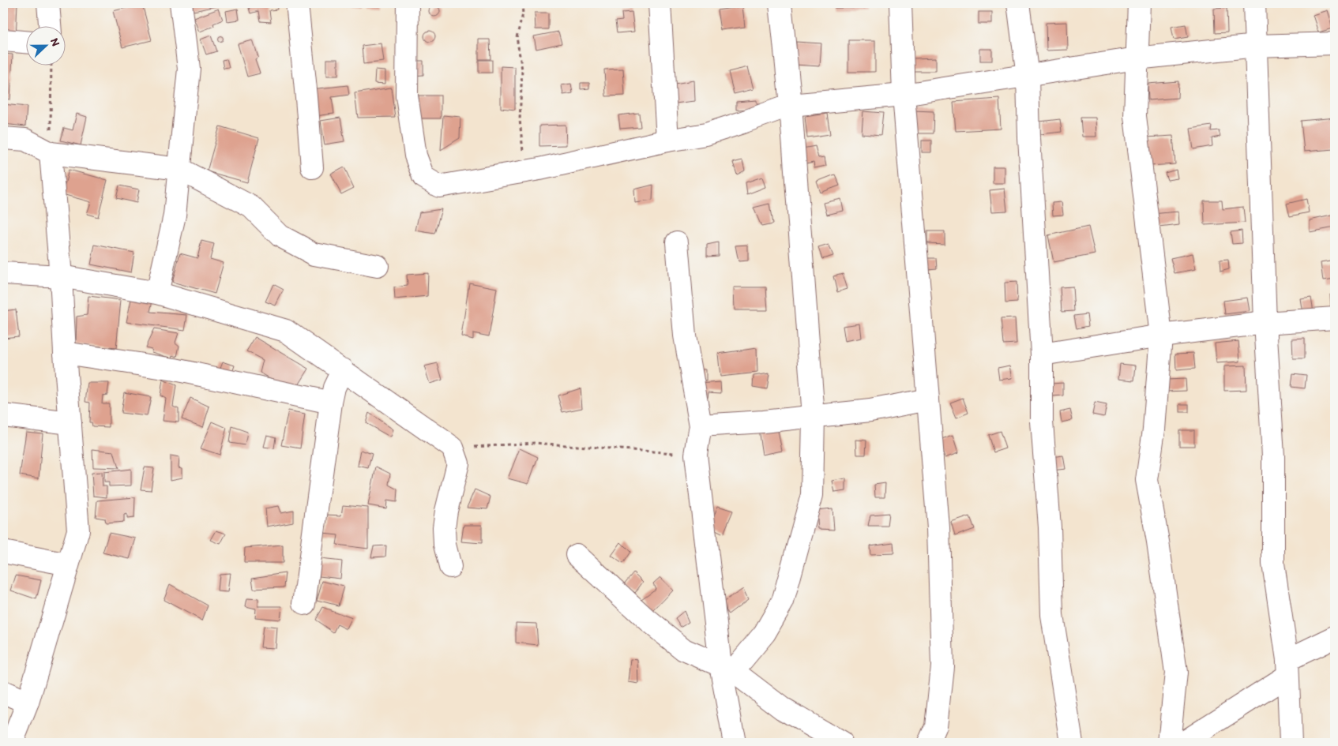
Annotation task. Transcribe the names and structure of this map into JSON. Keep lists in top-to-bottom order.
{
  "north": "right"
}
